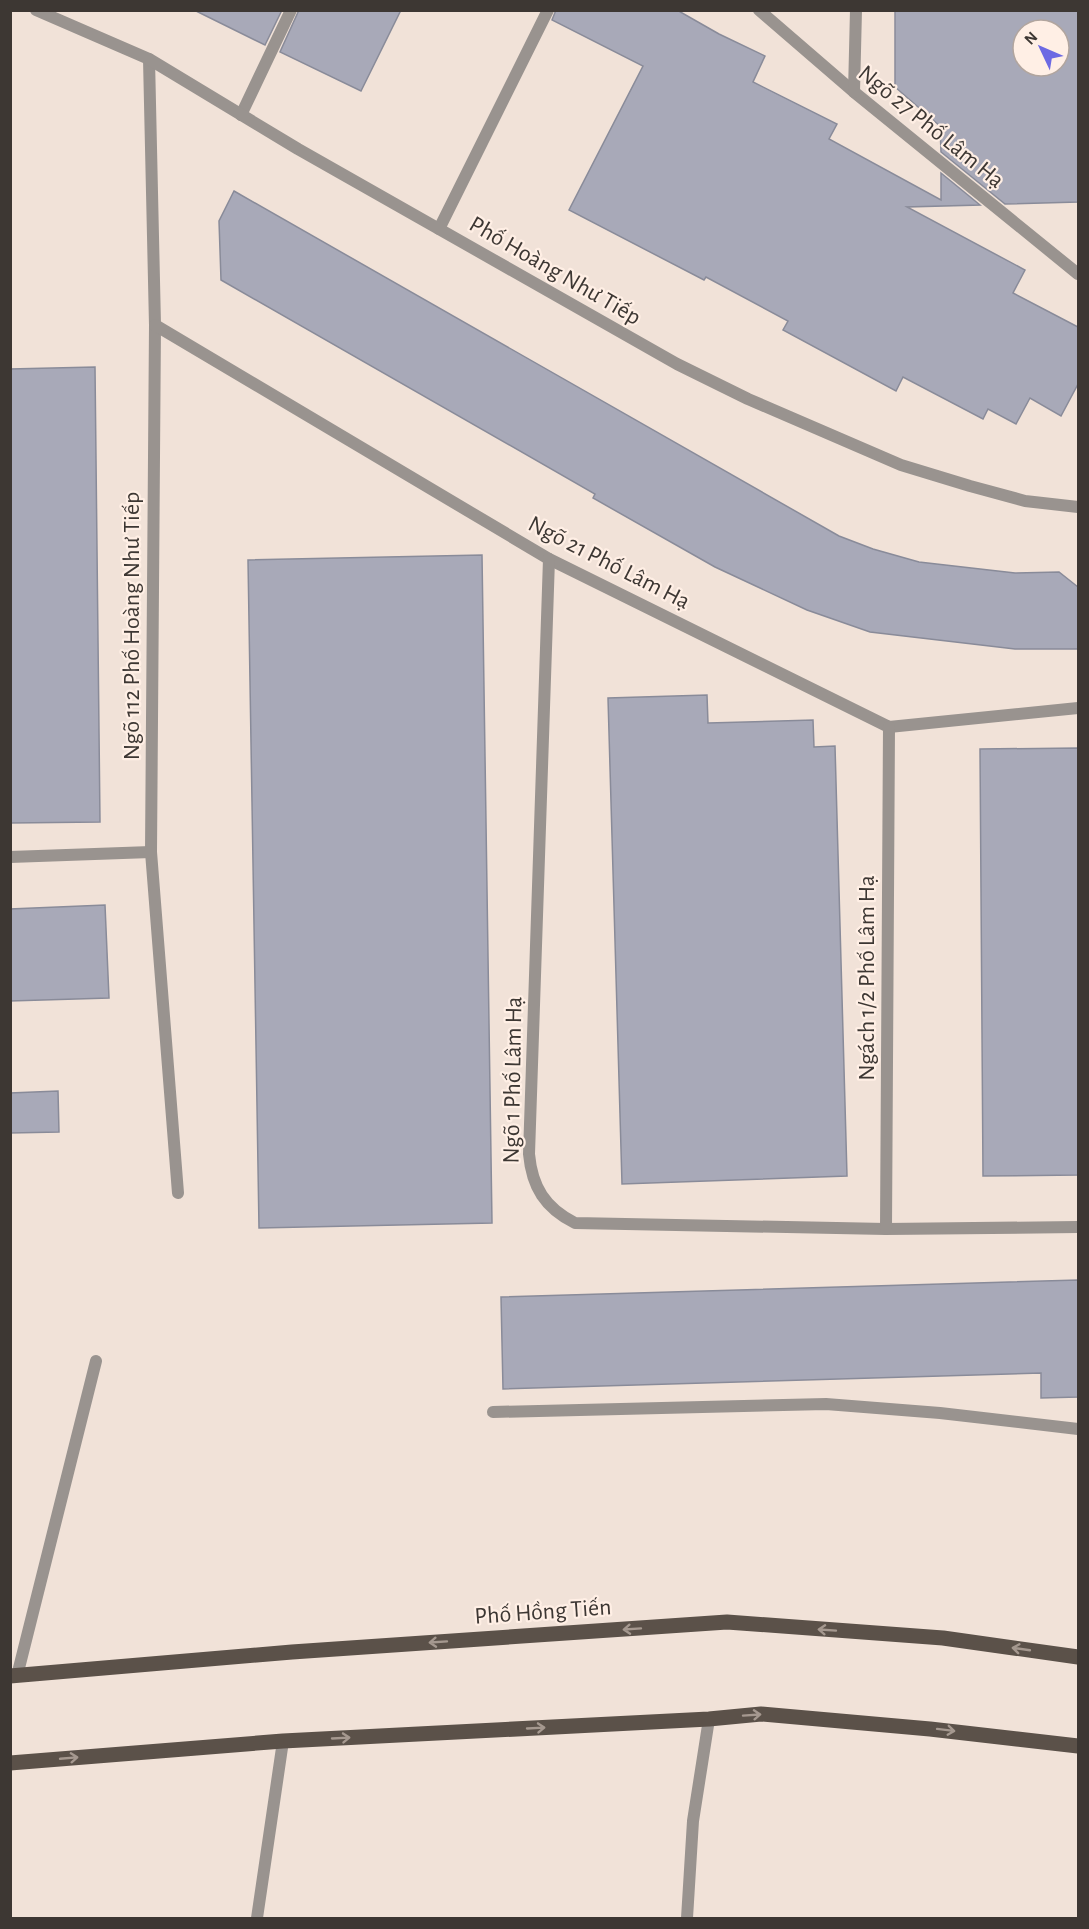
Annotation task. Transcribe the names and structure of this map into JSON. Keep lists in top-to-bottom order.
{
  "streets": {
    "main road": ["Phố Hồng Tiến"],
    "street": [
      "Ngõ 27 Phố Lâm Hạ",
      "Phố Hoàng Như Tiếp",
      "Ngõ 21 Phố Lâm Hạ",
      "Ngõ 112 Phố Hoàng Như Tiếp",
      "Ngách 1/2 Phố Lâm Hạ",
      "Ngõ 1 Phố Lâm Hạ"
    ]
  },
  "crossings": [
    ["Phố Hoàng Như Tiếp", "Ngõ 112 Phố Hoàng Như Tiếp"],
    ["Ngõ 21 Phố Lâm Hạ", "Ngõ 112 Phố Hoàng Như Tiếp"],
    ["Ngõ 21 Phố Lâm Hạ", "Ngách 1/2 Phố Lâm Hạ"],
    ["Ngõ 21 Phố Lâm Hạ", "Ngõ 1 Phố Lâm Hạ"],
    ["Ngách 1/2 Phố Lâm Hạ", "Ngõ 1 Phố Lâm Hạ"]
  ],
  "north": "top left"
}
